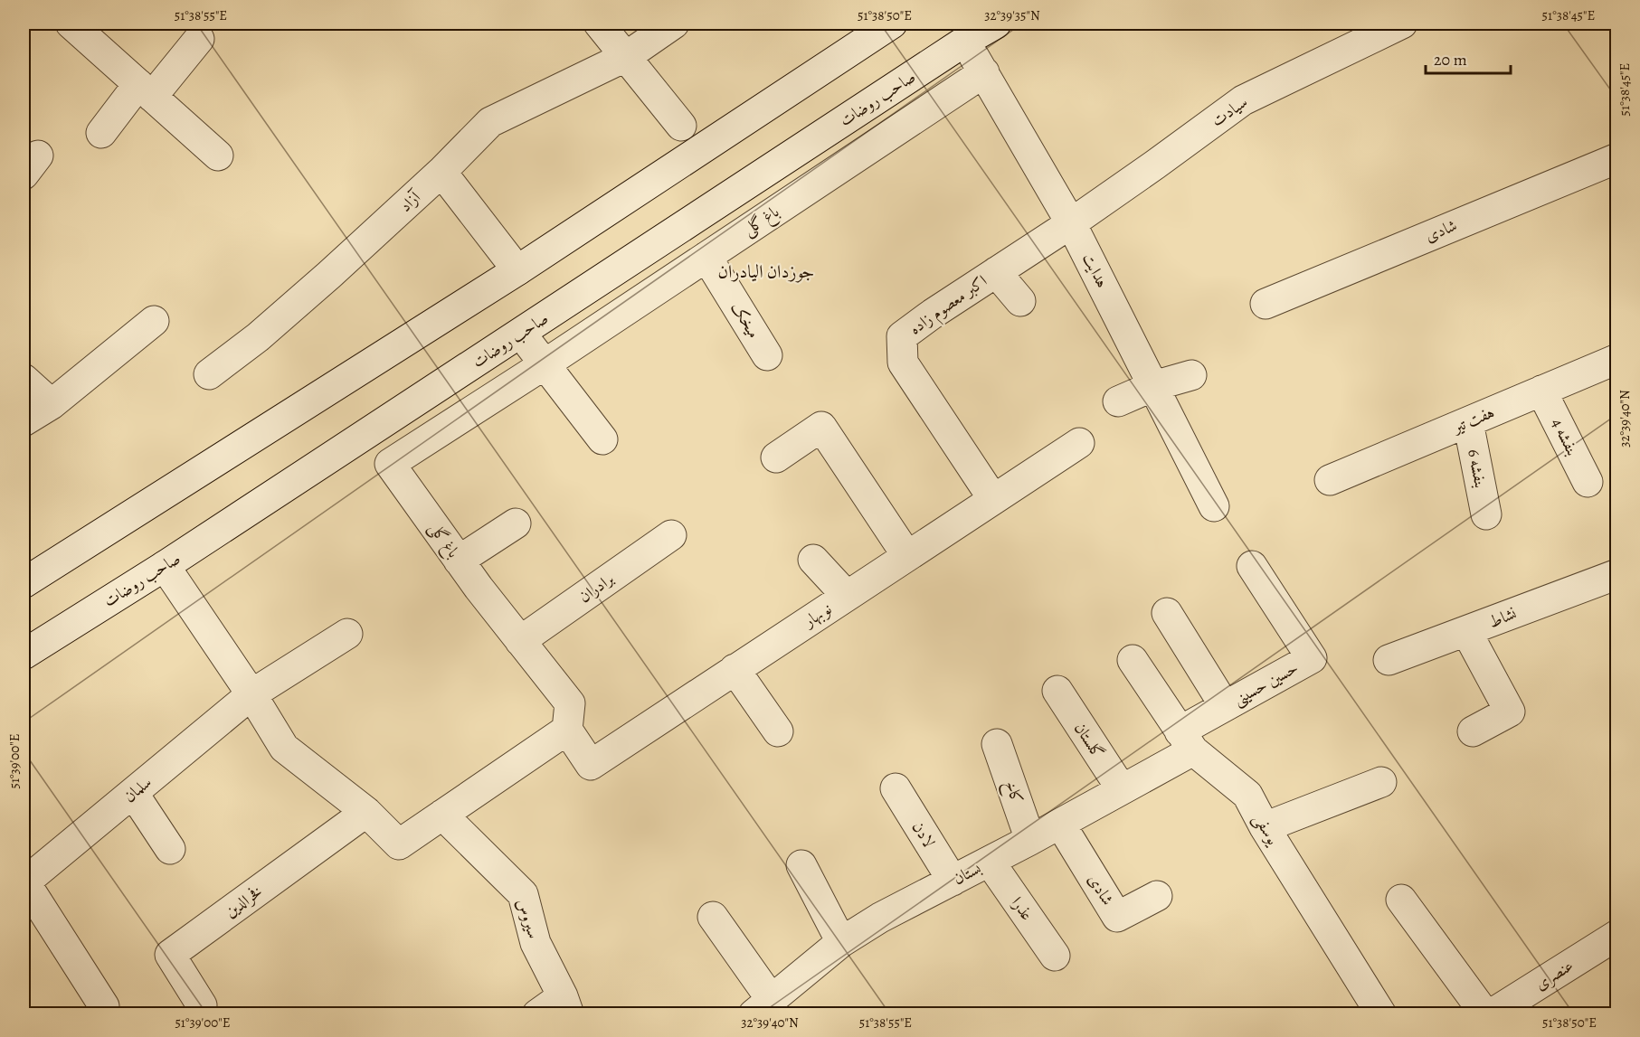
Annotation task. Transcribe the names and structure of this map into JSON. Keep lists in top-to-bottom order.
{
  "streets": {
    "street": [
      "صاحب روضات",
      "سیادت",
      "آزاد",
      "باغ گلی",
      "شادی",
      "هدایت",
      "اکبر معصوم زاده",
      "میخک",
      "هفت تیر",
      "بنفشه 4",
      "بنفشه 6",
      "برادران",
      "نوبهار",
      "نشاط",
      "حسین حسینی",
      "گلستان",
      "سلمان",
      "کاخ",
      "یوسفی",
      "لادن",
      "بستان",
      "فخرالدین",
      "عذرا",
      "سیروس",
      "عنصری"
    ]
  },
  "crossings": [
    ["صاحب روضات", "هدایت"],
    ["سیادت", "هدایت"],
    ["سیادت", "اکبر معصوم زاده"],
    ["باغ گلی", "هدایت"],
    ["باغ گلی", "میخک"],
    ["باغ گلی", "برادران"],
    ["باغ گلی", "نوبهار"],
    ["شادی", "بستان"],
    ["هدایت", "اکبر معصوم زاده"],
    ["اکبر معصوم زاده", "نوبهار"],
    ["هفت تیر", "بنفشه 4"],
    ["هفت تیر", "بنفشه 6"],
    ["حسین حسینی", "یوسفی"],
    ["حسین حسینی", "بستان"],
    ["گلستان", "بستان"],
    ["کاخ", "بستان"],
    ["یوسفی", "بستان"],
    ["لادن", "بستان"],
    ["بستان", "عذرا"]
  ],
  "districts": ["جوزدان الیادران"],
  "scale_bar": "20 m",
  "coordinates": [
    "51°38'55\"E",
    "51°38'50\"E",
    "32°39'35\"N",
    "51°38'45\"E",
    "32°39'40\"N",
    "51°39'00\"E"
  ]
}
